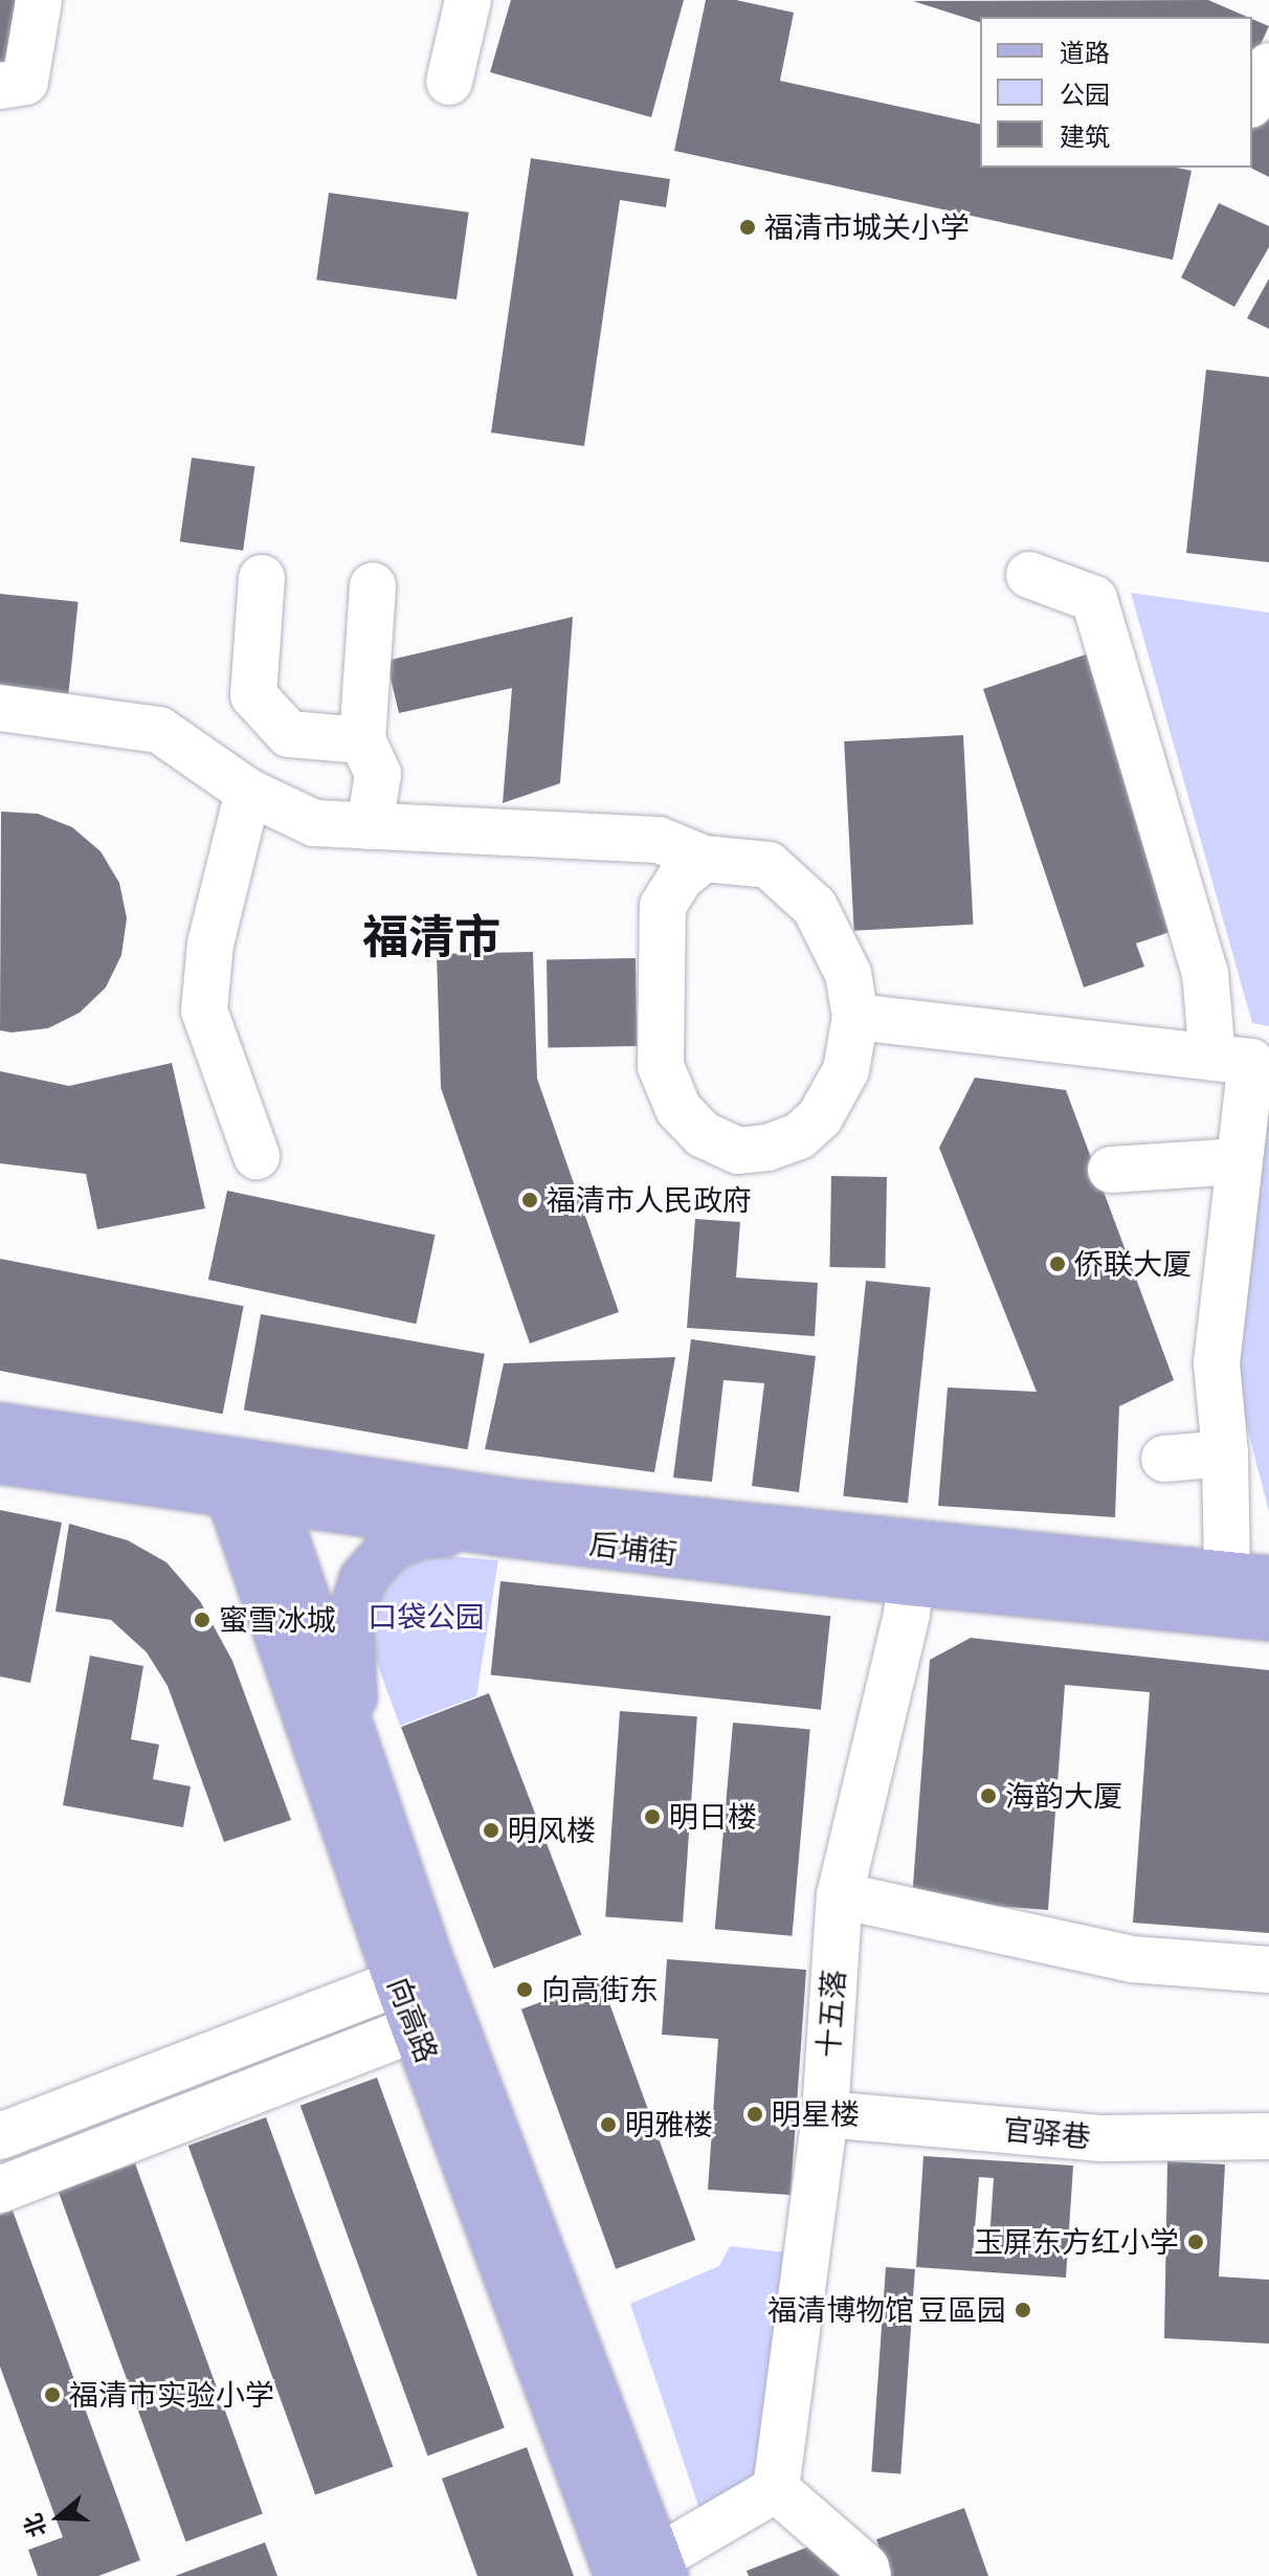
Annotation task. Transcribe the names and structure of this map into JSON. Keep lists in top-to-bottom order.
{
  "streets": {
    "main road": ["后埔街", "向高路"],
    "street": ["十五落", "官驿巷"]
  },
  "crossings": [
    ["后埔街", "十五落"],
    ["后埔街", "向高路"],
    ["十五落", "官驿巷"]
  ],
  "districts": ["福清市"],
  "parks": ["口袋公园"],
  "places": [
    "福清市城关小学",
    "福清市人民政府",
    "侨联大厦",
    "蜜雪冰城",
    "海韵大厦",
    "明日楼",
    "明风楼",
    "向高街东",
    "明星楼",
    "明雅楼",
    "玉屏东方红小学",
    "福清博物馆 豆區园",
    "福清市实验小学"
  ],
  "legend": ["道路", "公园", "建筑"],
  "north": "left"
}
